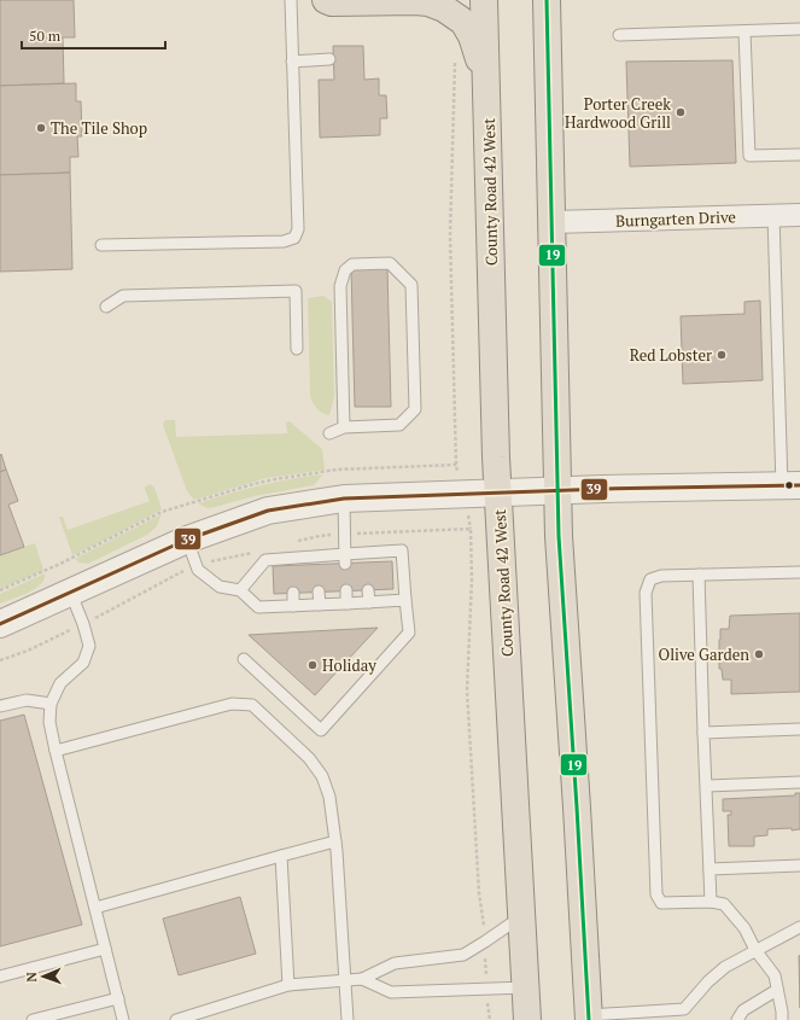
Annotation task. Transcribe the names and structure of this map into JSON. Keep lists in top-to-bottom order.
{
  "streets": {
    "highway": ["County Road 42 West"],
    "street": ["Burngarten Drive"]
  },
  "places": [
    "Porter Creek Hardwood Grill",
    "The Tile Shop",
    "Red Lobster",
    "Olive Garden",
    "Holiday"
  ],
  "lines": ["transit line 19", "transit line 39"],
  "scale_bar": "50 m",
  "north": "left"
}
